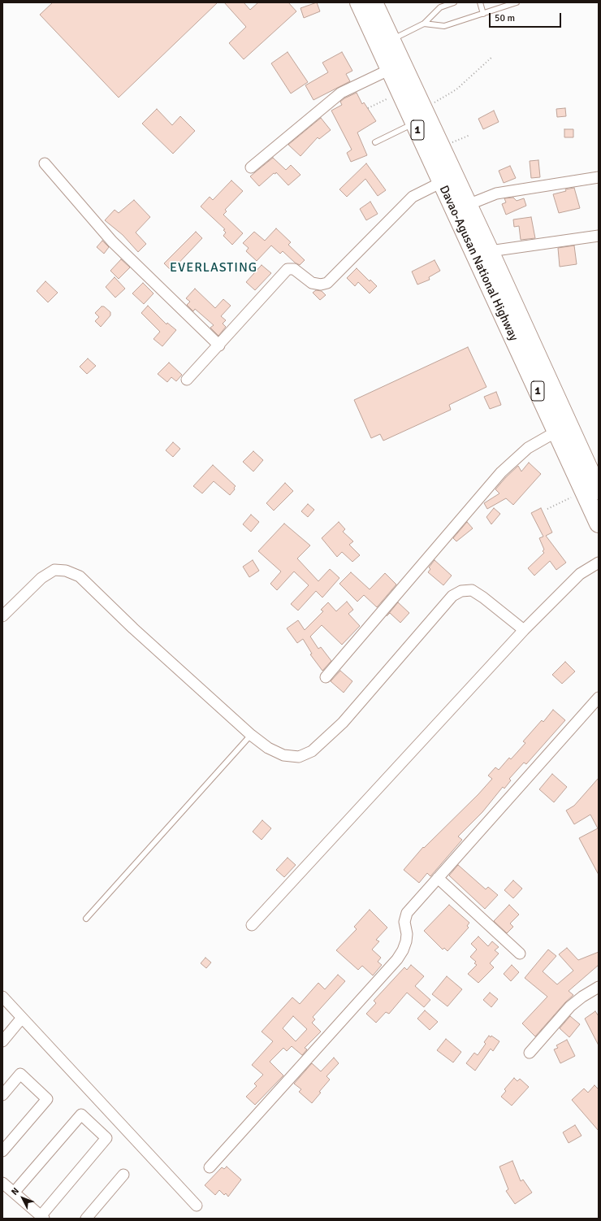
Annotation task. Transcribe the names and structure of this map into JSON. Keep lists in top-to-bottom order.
{
  "streets": {
    "highway": ["1", "Davao-Agusan National Highway"]
  },
  "districts": ["EVERLASTING"],
  "scale_bar": "50 m",
  "north": "top left"
}
